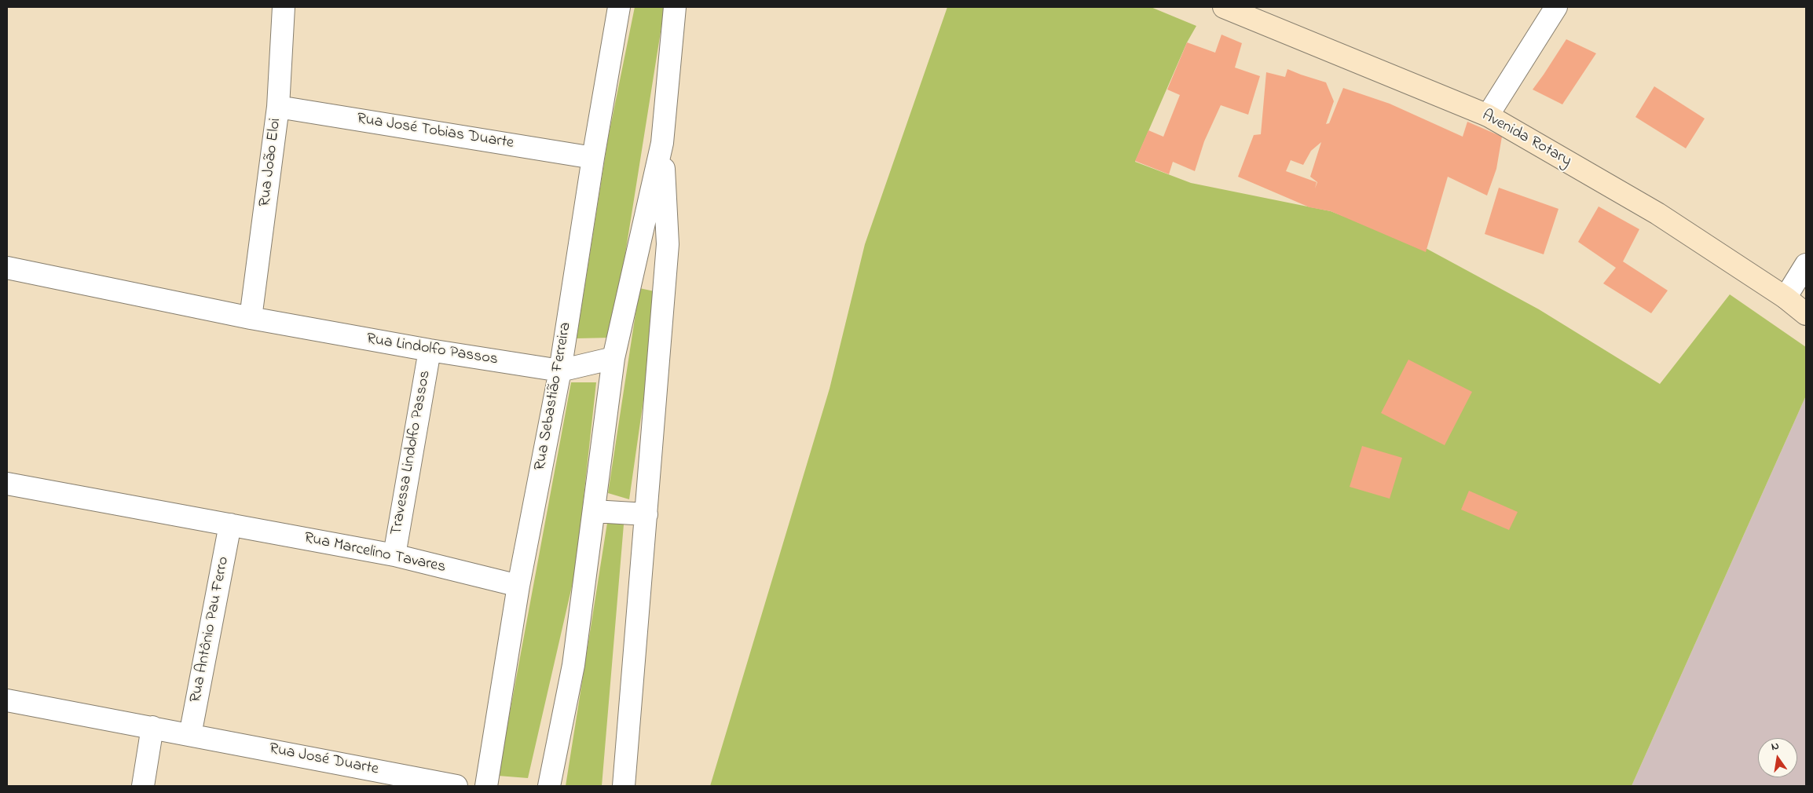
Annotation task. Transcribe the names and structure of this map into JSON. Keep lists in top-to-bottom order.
{
  "streets": {
    "main road": ["Avenida Rotary"],
    "street": [
      "Rua José Tobias Duarte",
      "Rua João Eloi",
      "Rua Lindolfo Passos",
      "Rua Sebastião Ferreira",
      "Travessa Lindolfo Passos",
      "Rua Marcelino Tavares",
      "Rua Antônio Pau Ferro",
      "Rua José Duarte"
    ]
  },
  "crossings": [
    ["Rua José Tobias Duarte", "Rua João Eloi"],
    ["Rua José Tobias Duarte", "Rua Sebastião Ferreira"],
    ["Rua João Eloi", "Rua Lindolfo Passos"],
    ["Rua Lindolfo Passos", "Rua Sebastião Ferreira"],
    ["Rua Lindolfo Passos", "Travessa Lindolfo Passos"],
    ["Rua Sebastião Ferreira", "Rua Marcelino Tavares"],
    ["Travessa Lindolfo Passos", "Rua Marcelino Tavares"],
    ["Rua Marcelino Tavares", "Rua Antônio Pau Ferro"],
    ["Rua Antônio Pau Ferro", "Rua José Duarte"]
  ],
  "north": "top"
}
